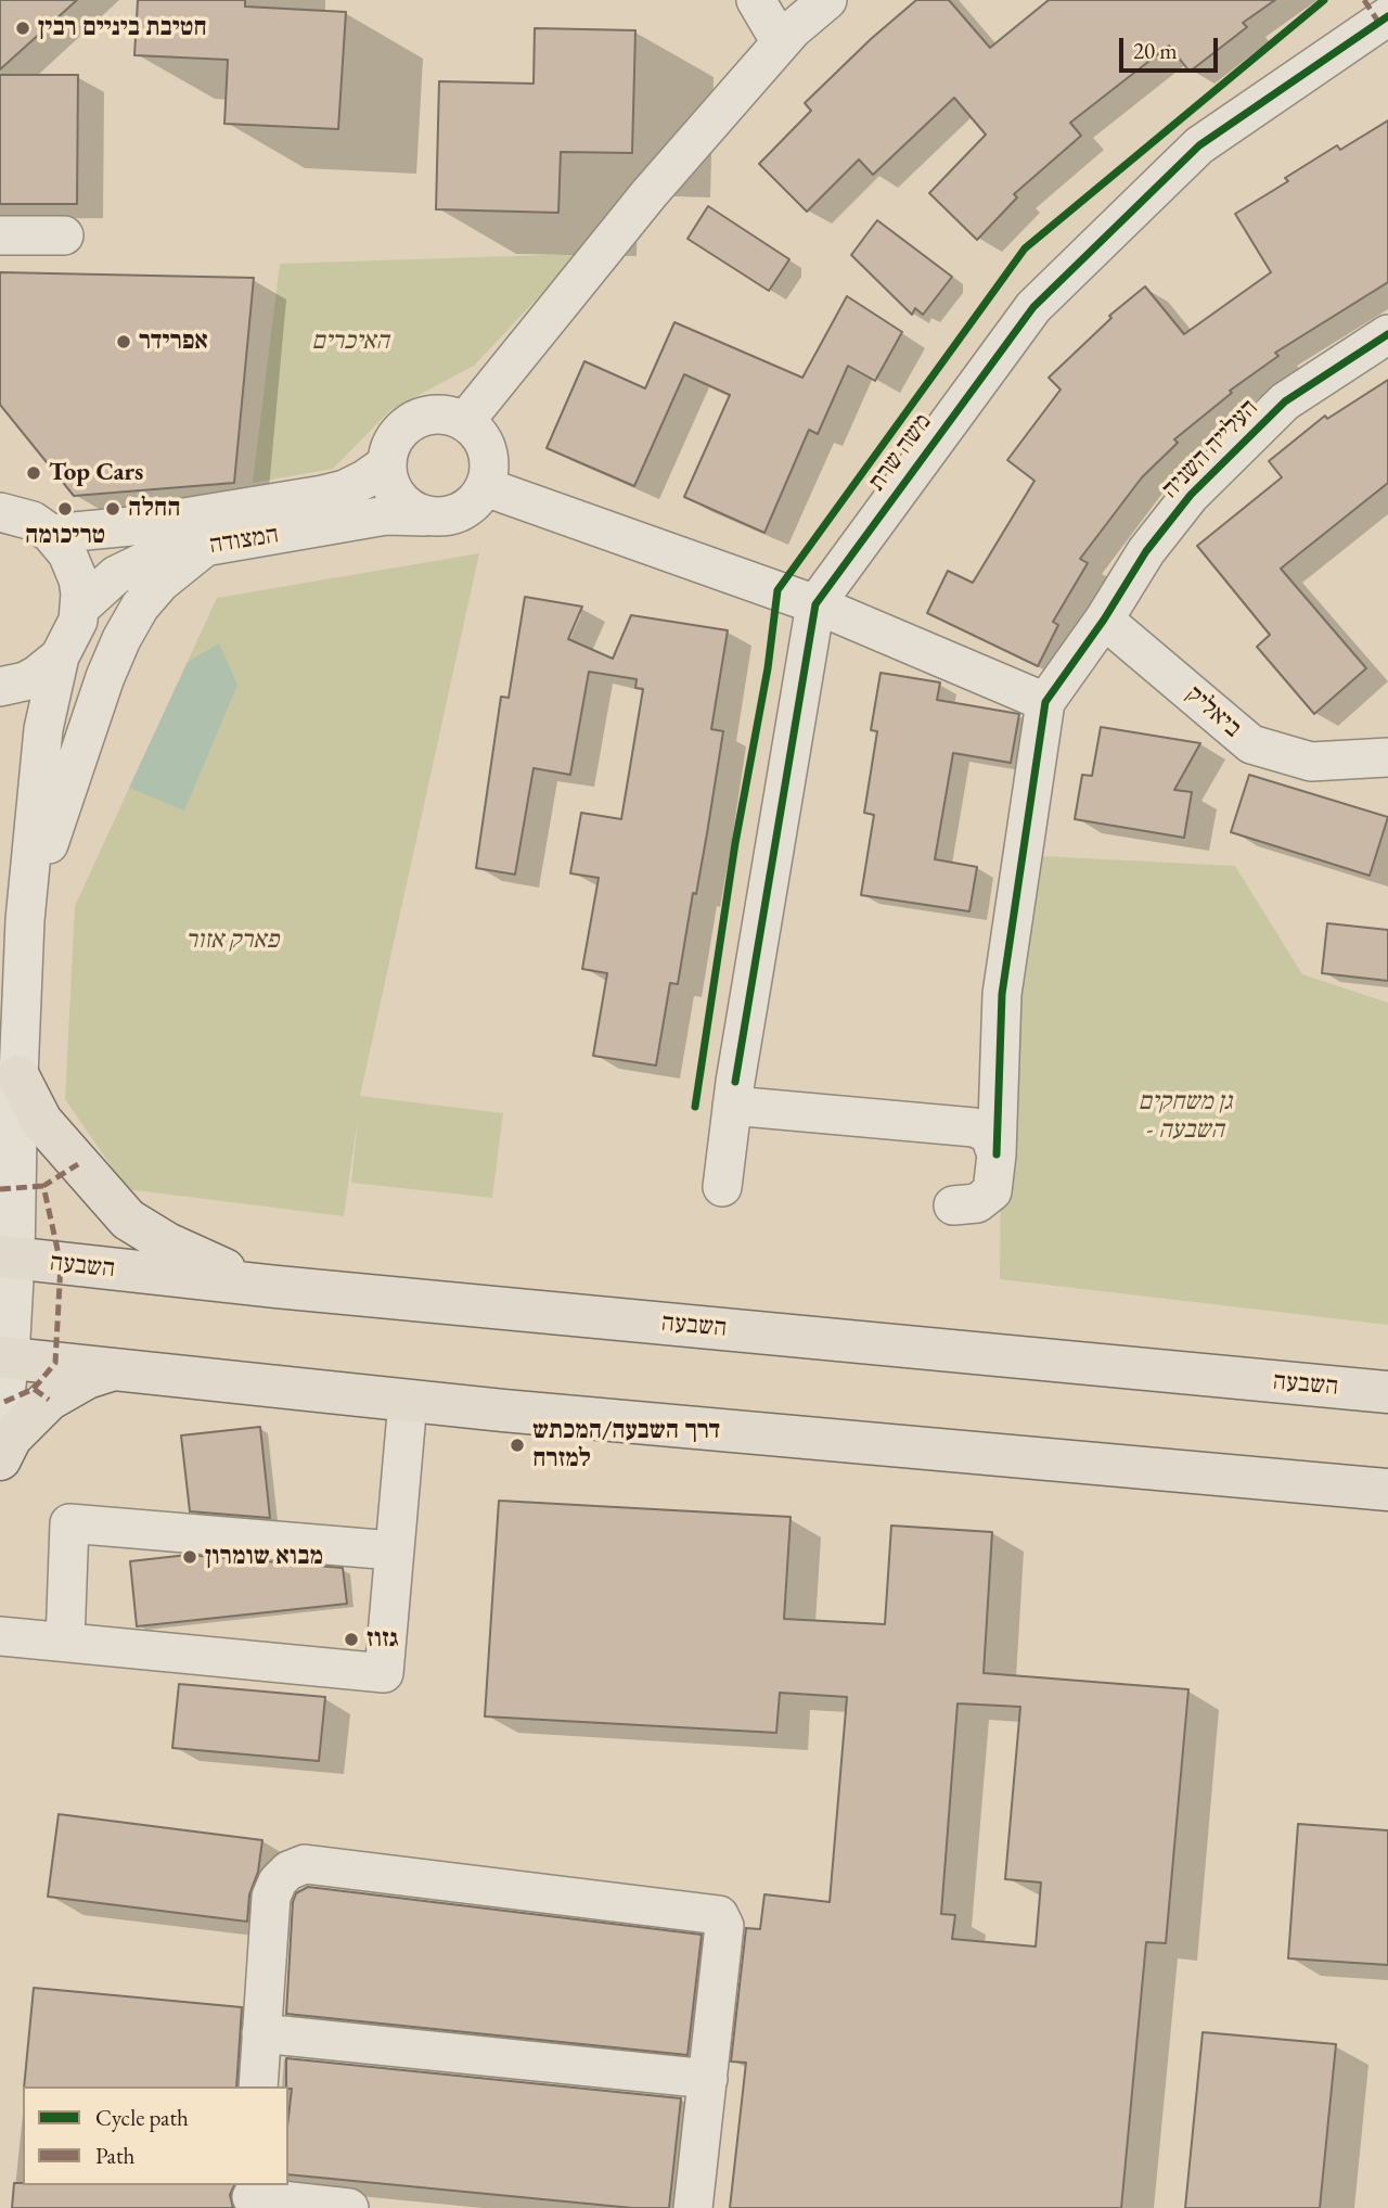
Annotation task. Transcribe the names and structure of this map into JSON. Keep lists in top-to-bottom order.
{
  "streets": {
    "highway": ["השבעה"],
    "street": [
      "העלייה השניה",
      "משה שרת",
      "המצודה",
      "ביאליק"
    ]
  },
  "crossings": [
    ["העלייה השניה", "ביאליק"]
  ],
  "parks": ["האיכרים", "פארק אזור", "גן משחקים - השבעה"],
  "places": [
    "חטיבת ביניים רבין",
    "אפרידר",
    "Top Cars",
    "טריכומה",
    "החלה",
    "דרך השבעה/המכתש למזרח",
    "מבוא שומרון",
    "גזוז"
  ],
  "legend": ["Cycle path", "Path"],
  "scale_bar": "20 m"
}
